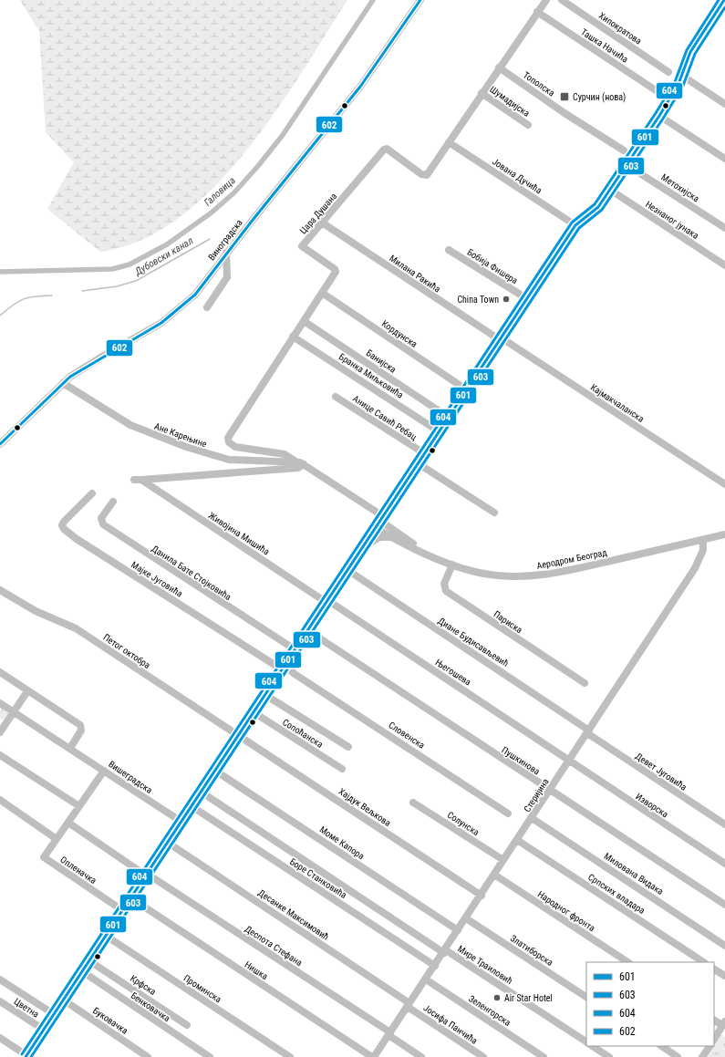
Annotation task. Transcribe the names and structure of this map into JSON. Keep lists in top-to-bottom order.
{
  "streets": {
    "street": [
      "Хипократова",
      "Ташка Начића",
      "Тополска",
      "Шумадијска",
      "Јована Дучића",
      "Метохијска",
      "Цара Душана",
      "Незнаног јунака",
      "Виноградска",
      "Бобија Фишера",
      "Милана Ракића",
      "Кордунска",
      "Банијска",
      "Бранка Миљковића",
      "Кајмакчаланска",
      "Анице Савић Ребац",
      "Ане Карењине",
      "Живојина Мишића",
      "Аеродром Београд",
      "Данила Бате Стојковића",
      "Мајке Југовића",
      "Париска",
      "Диане Будисављевић",
      "Петог октобра",
      "Његошева",
      "Сопоћанска",
      "Словенска",
      "Пушкинова",
      "Девет Југовића",
      "Вишеградска",
      "Стеријина",
      "Изворска",
      "Хајдук Вељкова",
      "Солунска",
      "Моме Капора",
      "Опленачка",
      "Милована Видака",
      "Боре Станковића",
      "Српских владара",
      "Народног фронта",
      "Десанке Максимовић",
      "Деспота Стефана",
      "Златиборска",
      "Мире Траиловић",
      "Нишка",
      "Крфска",
      "Проминска",
      "Бенковачка",
      "Цветна",
      "Зеленгорска",
      "Буковачка",
      "Јосифа Панчића"
    ]
  },
  "crossings": [
    ["Ташка Начића", "Цара Душана"],
    ["Тополска", "Цара Душана"],
    ["Шумадијска", "Цара Душана"],
    ["Јована Дучића", "Цара Душана"],
    ["Цара Душана", "Милана Ракића"],
    ["Цара Душана", "Кордунска"],
    ["Цара Душана", "Банијска"],
    ["Цара Душана", "Бранка Миљковића"],
    ["Цара Душана", "Ане Карењине"],
    ["Цара Душана", "Живојина Мишића"],
    ["Виноградска", "Ане Карењине"],
    ["Милана Ракића", "Кајмакчаланска"],
    ["Ане Карењине", "Живојина Мишића"],
    ["Живојина Мишића", "Његошева"],
    ["Аеродром Београд", "Париска"],
    ["Аеродром Београд", "Стеријина"],
    ["Мајке Југовића", "Словенска"],
    ["Диане Будисављевић", "Девет Југовића"],
    ["Диане Будисављевић", "Стеријина"],
    ["Петог октобра", "Хајдук Вељкова"],
    ["Његошева", "Стеријина"],
    ["Његошева", "Изворска"],
    ["Пушкинова", "Стеријина"],
    ["Девет Југовића", "Стеријина"],
    ["Вишеградска", "Опленачка"],
    ["Стеријина", "Изворска"],
    ["Стеријина", "Хајдук Вељкова"],
    ["Стеријина", "Солунска"],
    ["Стеријина", "Моме Капора"],
    ["Стеријина", "Милована Видака"],
    ["Стеријина", "Боре Станковића"],
    ["Стеријина", "Српских владара"],
    ["Стеријина", "Народног фронта"],
    ["Стеријина", "Десанке Максимовић"],
    ["Стеријина", "Деспота Стефана"],
    ["Стеријина", "Златиборска"],
    ["Стеријина", "Мире Траиловић"],
    ["Стеријина", "Нишка"],
    ["Стеријина", "Зеленгорска"],
    ["Стеријина", "Јосифа Панчића"],
    ["Опленачка", "Деспота Стефана"],
    ["Десанке Максимовић", "Јосифа Панчића"]
  ],
  "water": ["Галовица", "Дубовски канал"],
  "places": {
    "transit": ["Сурчин (нова)"],
    "other": ["China Town", "Air Star Hotel"]
  },
  "lines": [
    "transit line 601",
    "transit line 604",
    "transit line 602",
    "transit line 603"
  ],
  "legend": [
    "601",
    "603",
    "604",
    "602"
  ]
}
